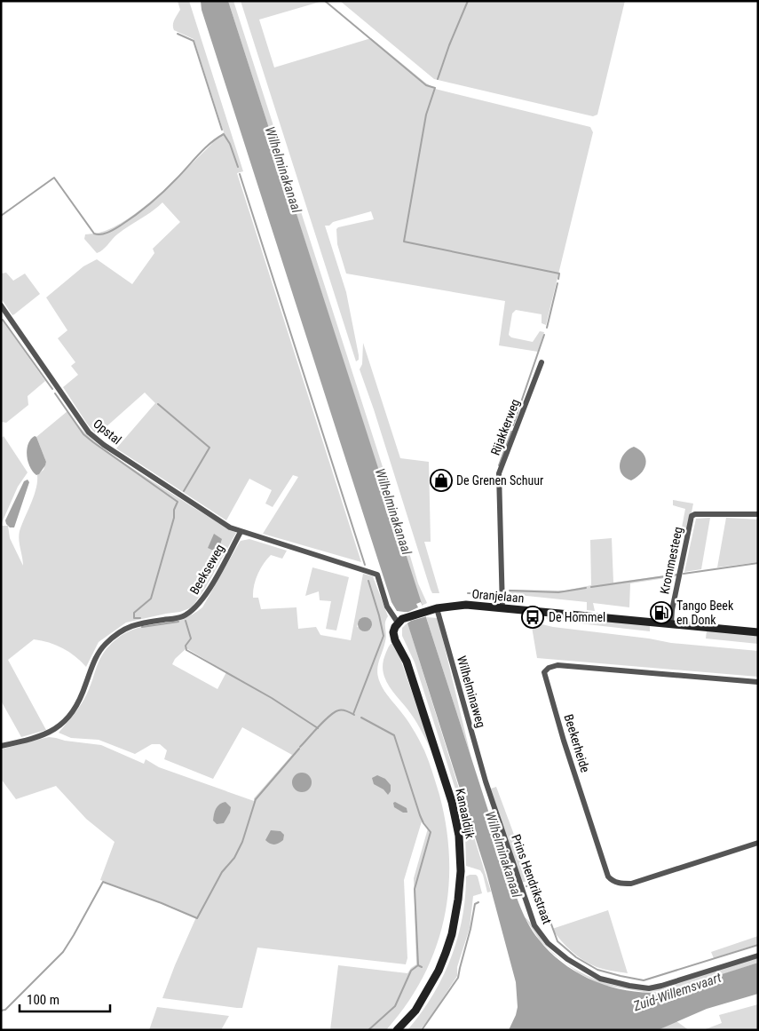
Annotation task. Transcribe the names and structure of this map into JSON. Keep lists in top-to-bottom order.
{
  "streets": {
    "main road": ["Oranjelaan", "Kanaaldijk"],
    "street": [
      "Rijakkerweg",
      "Opstal",
      "Krommesteeg",
      "Beekseweg",
      "Wilhelminaweg",
      "Beekerheide",
      "Prins Hendrikstraat"
    ]
  },
  "crossings": [
    ["Rijakkerweg", "Oranjelaan"],
    ["Opstal", "Beekseweg"],
    ["Krommesteeg", "Oranjelaan"],
    ["Oranjelaan", "Wilhelminaweg"],
    ["Oranjelaan", "Kanaaldijk"],
    ["Wilhelminaweg", "Prins Hendrikstraat"]
  ],
  "water": ["Wilhelminakanaal", "Zuid-Willemsvaart"],
  "places": {
    "shop": ["De Grenen Schuur"],
    "fuel station": ["Tango Beek en Donk"],
    "bus stop": ["De Hommel"]
  },
  "scale_bar": "100 m"
}
